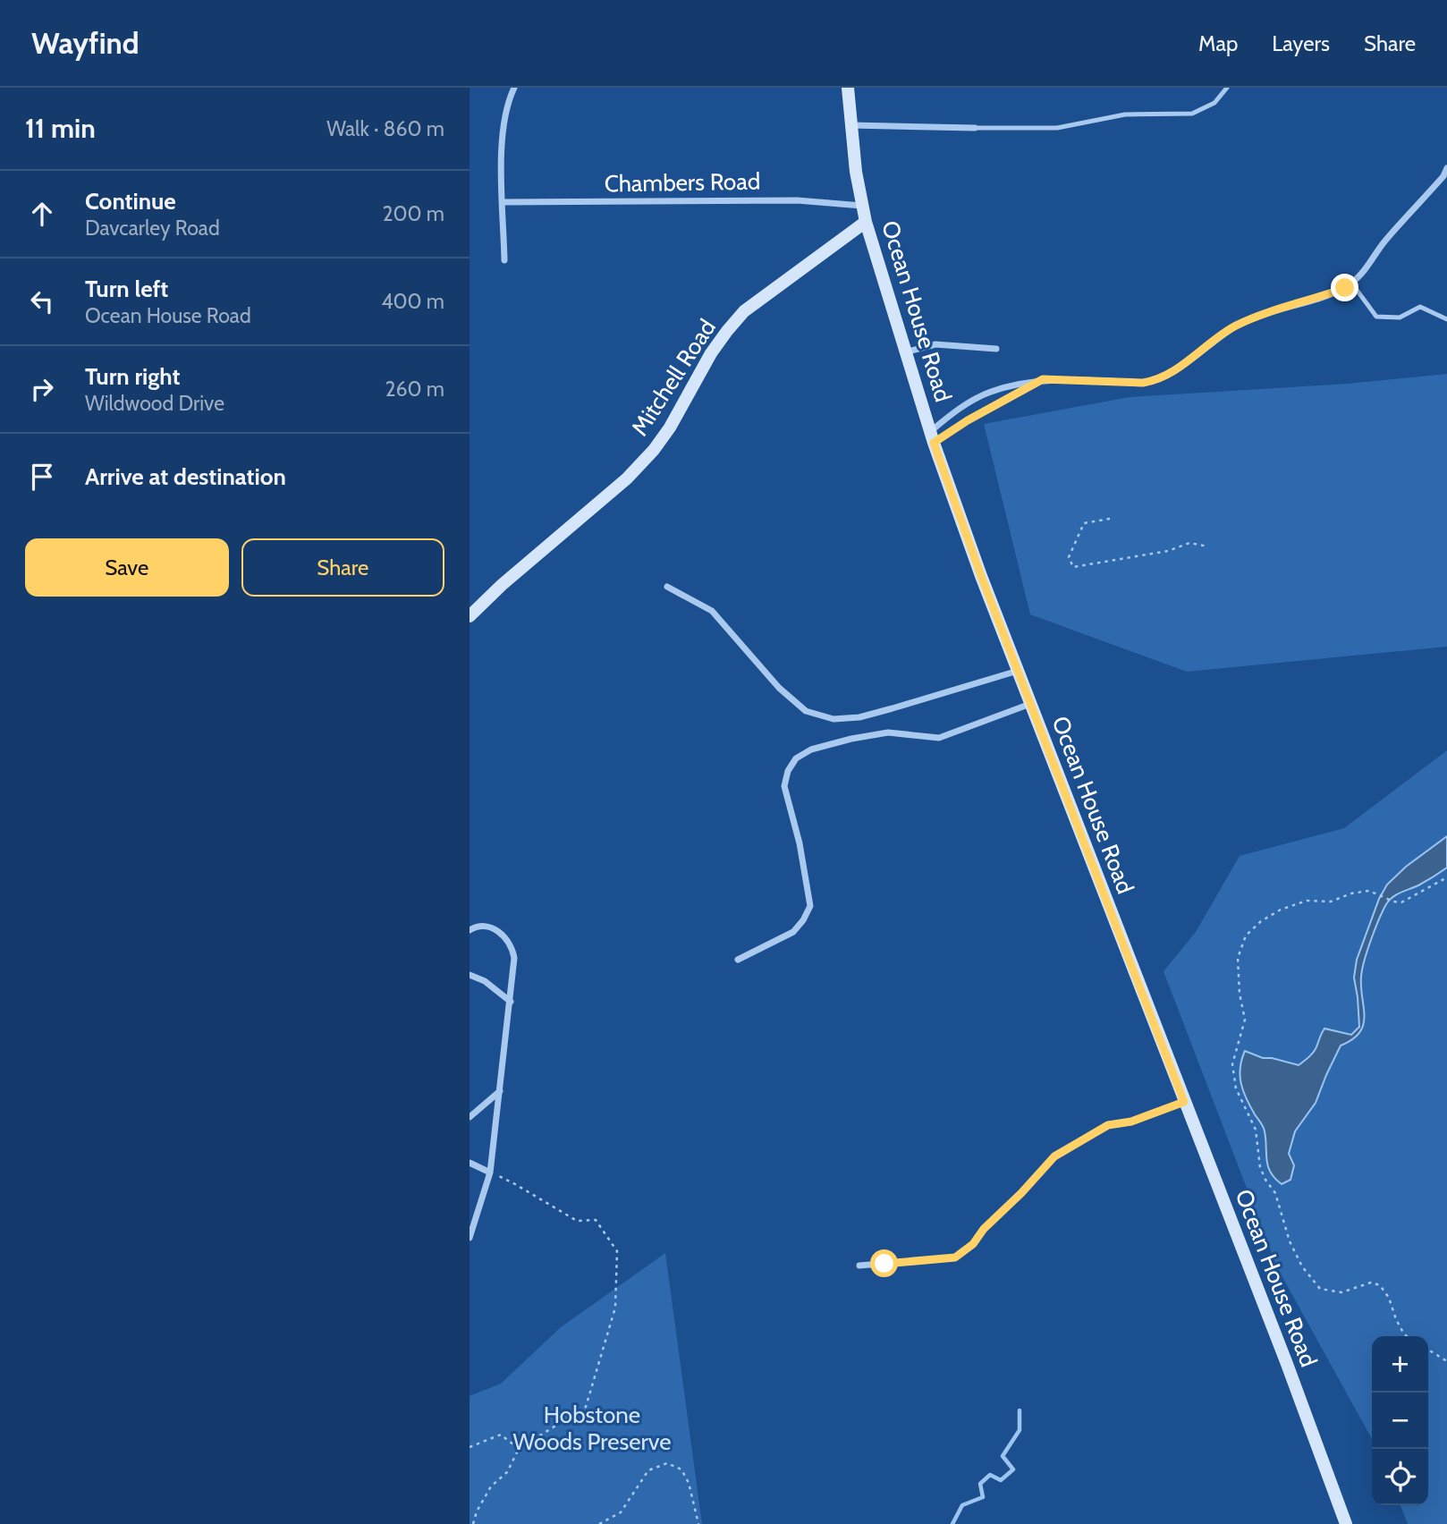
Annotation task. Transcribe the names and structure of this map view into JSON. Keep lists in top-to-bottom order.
{
  "streets": {
    "main road": ["Ocean House Road", "Mitchell Road"],
    "street": ["Chambers Road"]
  },
  "crossings": [
    ["Chambers Road", "Ocean House Road"],
    ["Ocean House Road", "Mitchell Road"]
  ],
  "parks": ["Hobstone Woods Preserve"],
  "page": {
    "header": "Wayfind",
    "nav": ["Map", "Layers", "Share"],
    "heading": ["11 min", "Walk · 860 m"],
    "list": [
      ["Continue", "Davcarley Road", "200 m"],
      ["Turn left", "Ocean House Road", "400 m"],
      ["Turn right", "Wildwood Drive", "260 m"],
      "Arrive at destination"
    ],
    "buttons": ["Save", "Share"],
    "map_buttons": ["+", "−"]
  }
}
